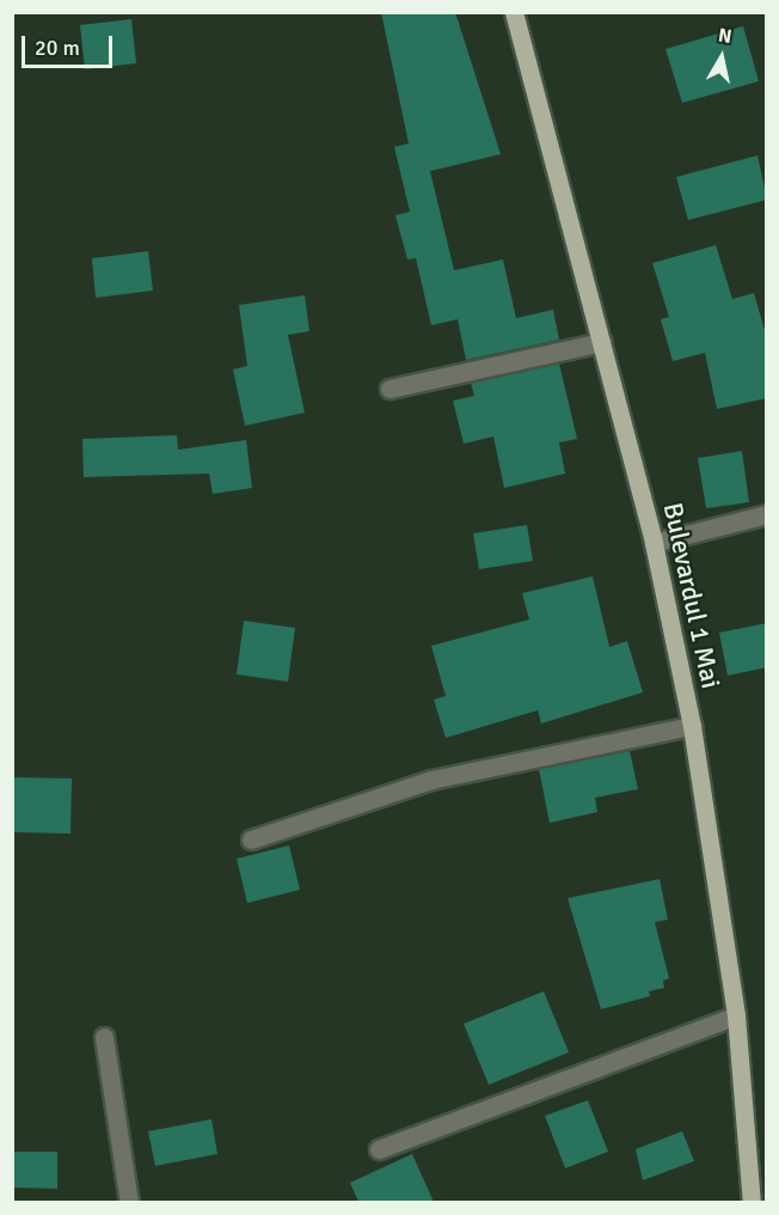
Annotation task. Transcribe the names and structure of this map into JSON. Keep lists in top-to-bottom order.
{
  "streets": {
    "main road": ["Bulevardul 1 Mai"]
  },
  "scale_bar": "20 m",
  "north": "top"
}
